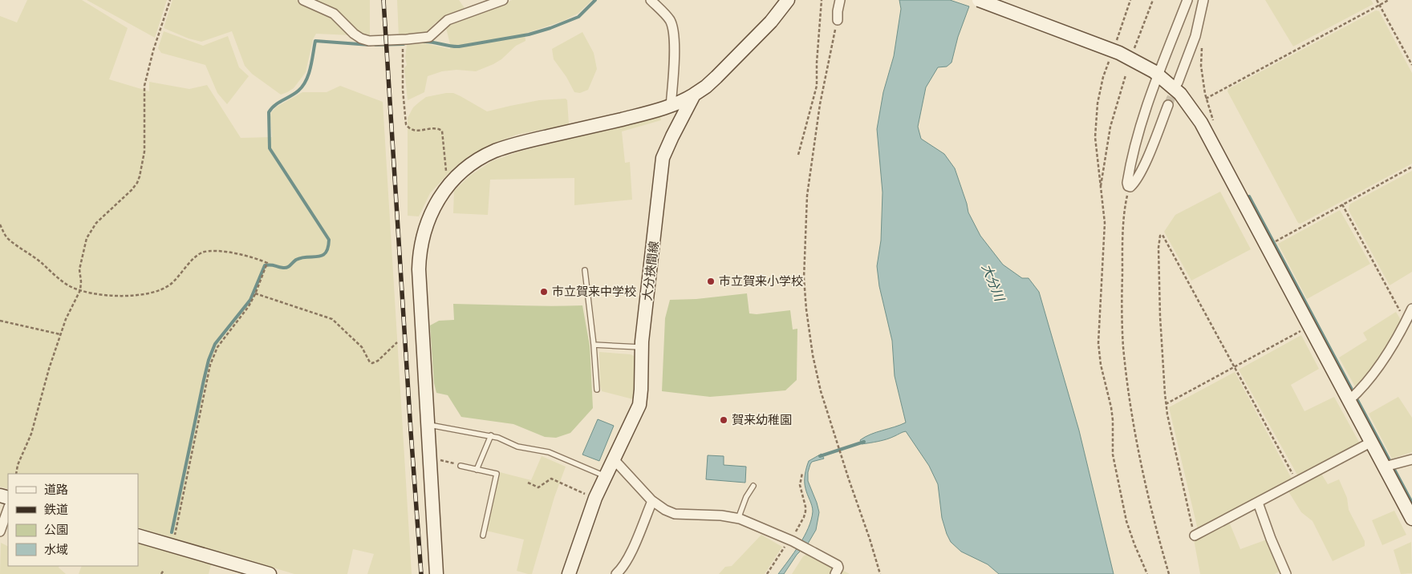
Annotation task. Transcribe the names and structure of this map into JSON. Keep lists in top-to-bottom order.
{
  "streets": {
    "street": ["大分挾間線"]
  },
  "water": ["大分川"],
  "places": ["市立賀来小学校", "市立賀来中学校", "賀来幼稚園"],
  "legend": [
    "道路",
    "鉄道",
    "公園",
    "水域"
  ]
}
